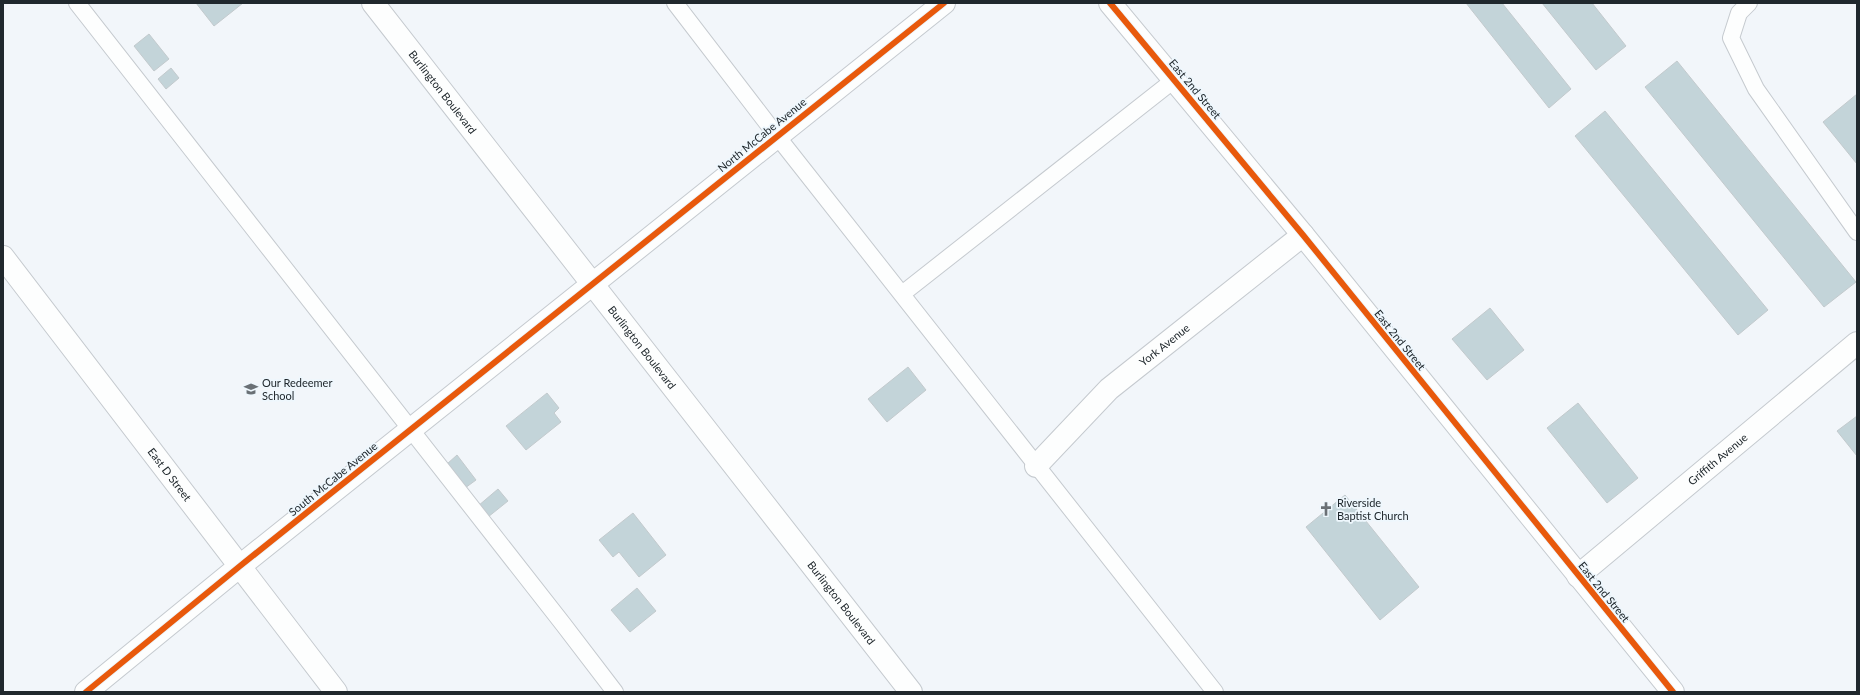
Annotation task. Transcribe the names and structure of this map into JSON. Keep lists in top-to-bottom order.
{
  "streets": {
    "street": [
      "East 2nd Street",
      "Burlington Boulevard",
      "North McCabe Avenue",
      "York Avenue",
      "Griffith Avenue",
      "East D Street",
      "South McCabe Avenue"
    ]
  },
  "crossings": [
    ["East 2nd Street", "York Avenue"],
    ["East 2nd Street", "Griffith Avenue"],
    ["Burlington Boulevard", "North McCabe Avenue"],
    ["Burlington Boulevard", "South McCabe Avenue"],
    ["North McCabe Avenue", "South McCabe Avenue"],
    ["East D Street", "South McCabe Avenue"]
  ],
  "places": {
    "school or university": ["Our Redeemer School"],
    "church": ["Riverside Baptist Church"]
  }
}
